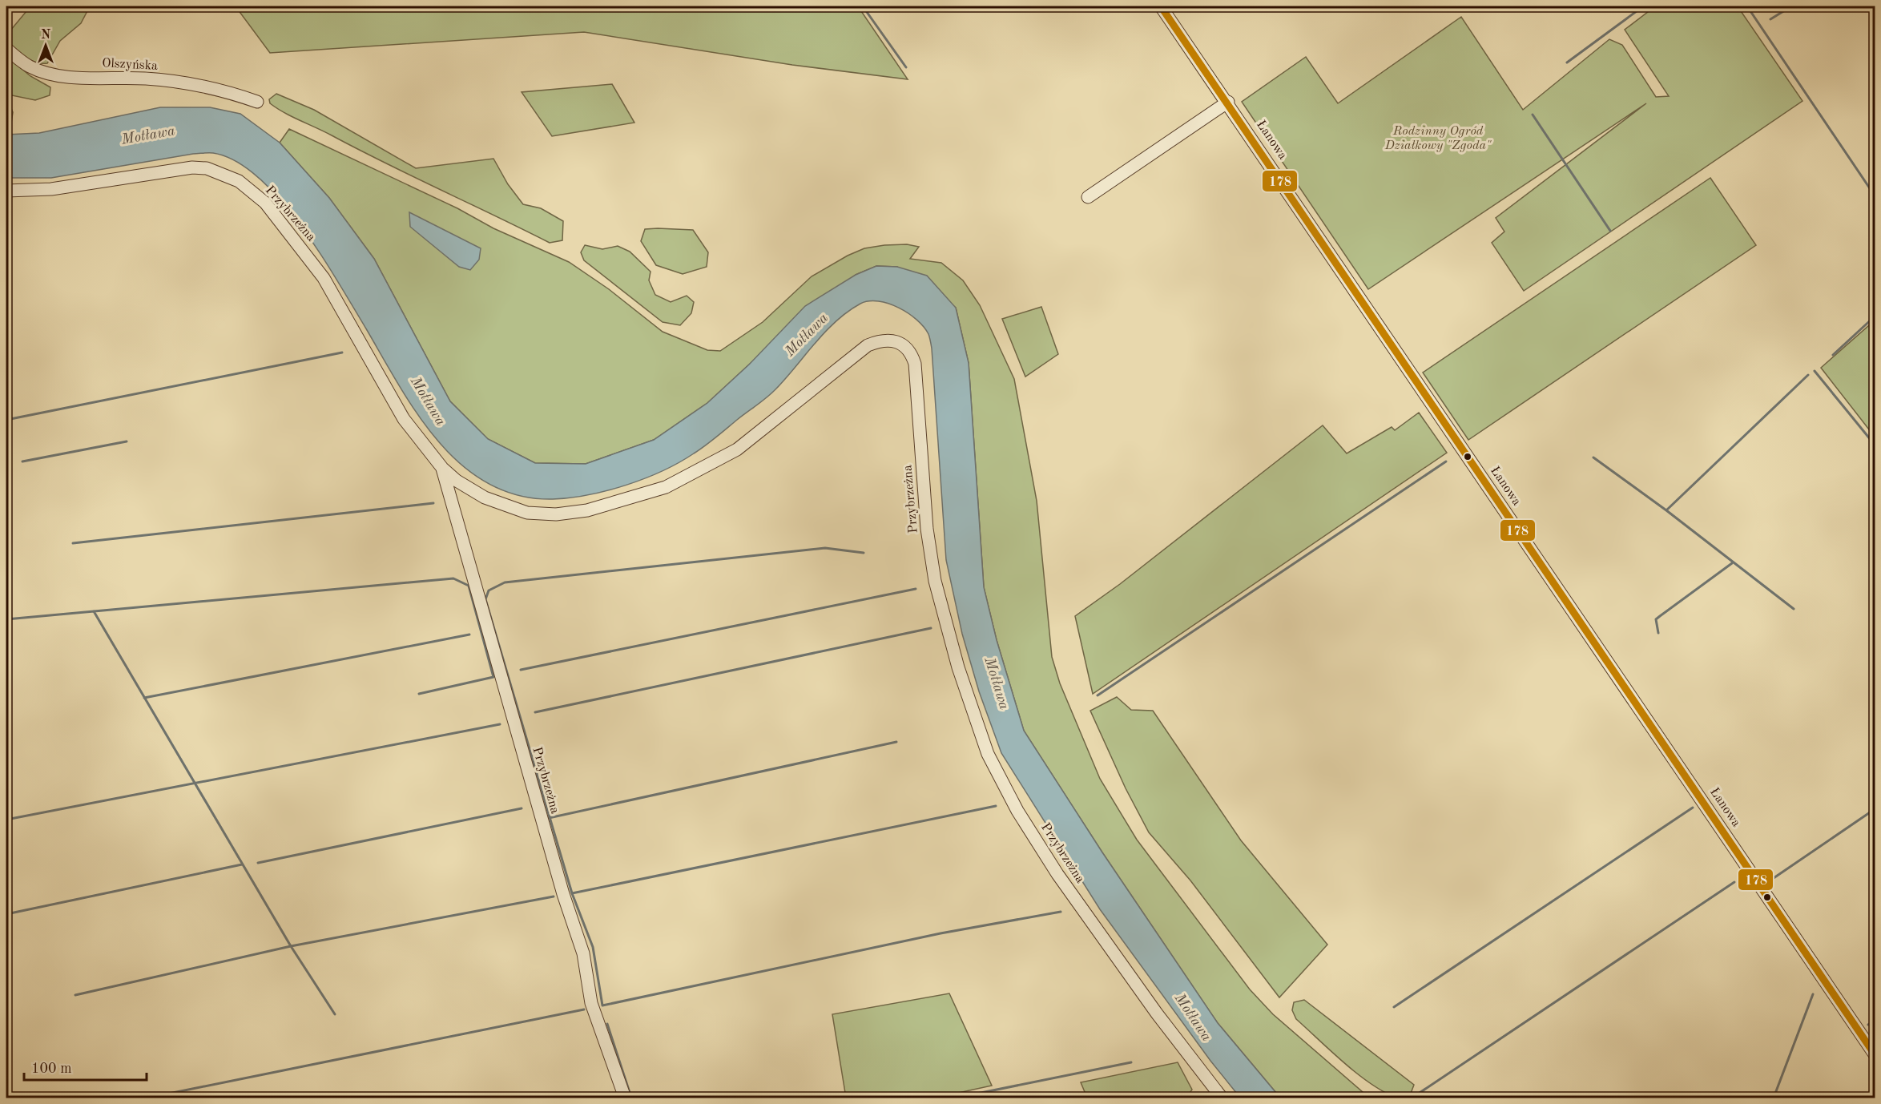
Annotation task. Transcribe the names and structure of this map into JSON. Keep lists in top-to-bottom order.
{
  "streets": {
    "street": ["Olszyńska", "Łanowa", "Przybrzeżna"]
  },
  "water": ["Motława"],
  "parks": ["Rodzinny Ogród Działkowy \"Zgoda\""],
  "lines": ["transit line 178"],
  "scale_bar": "100 m",
  "north": "top"
}
